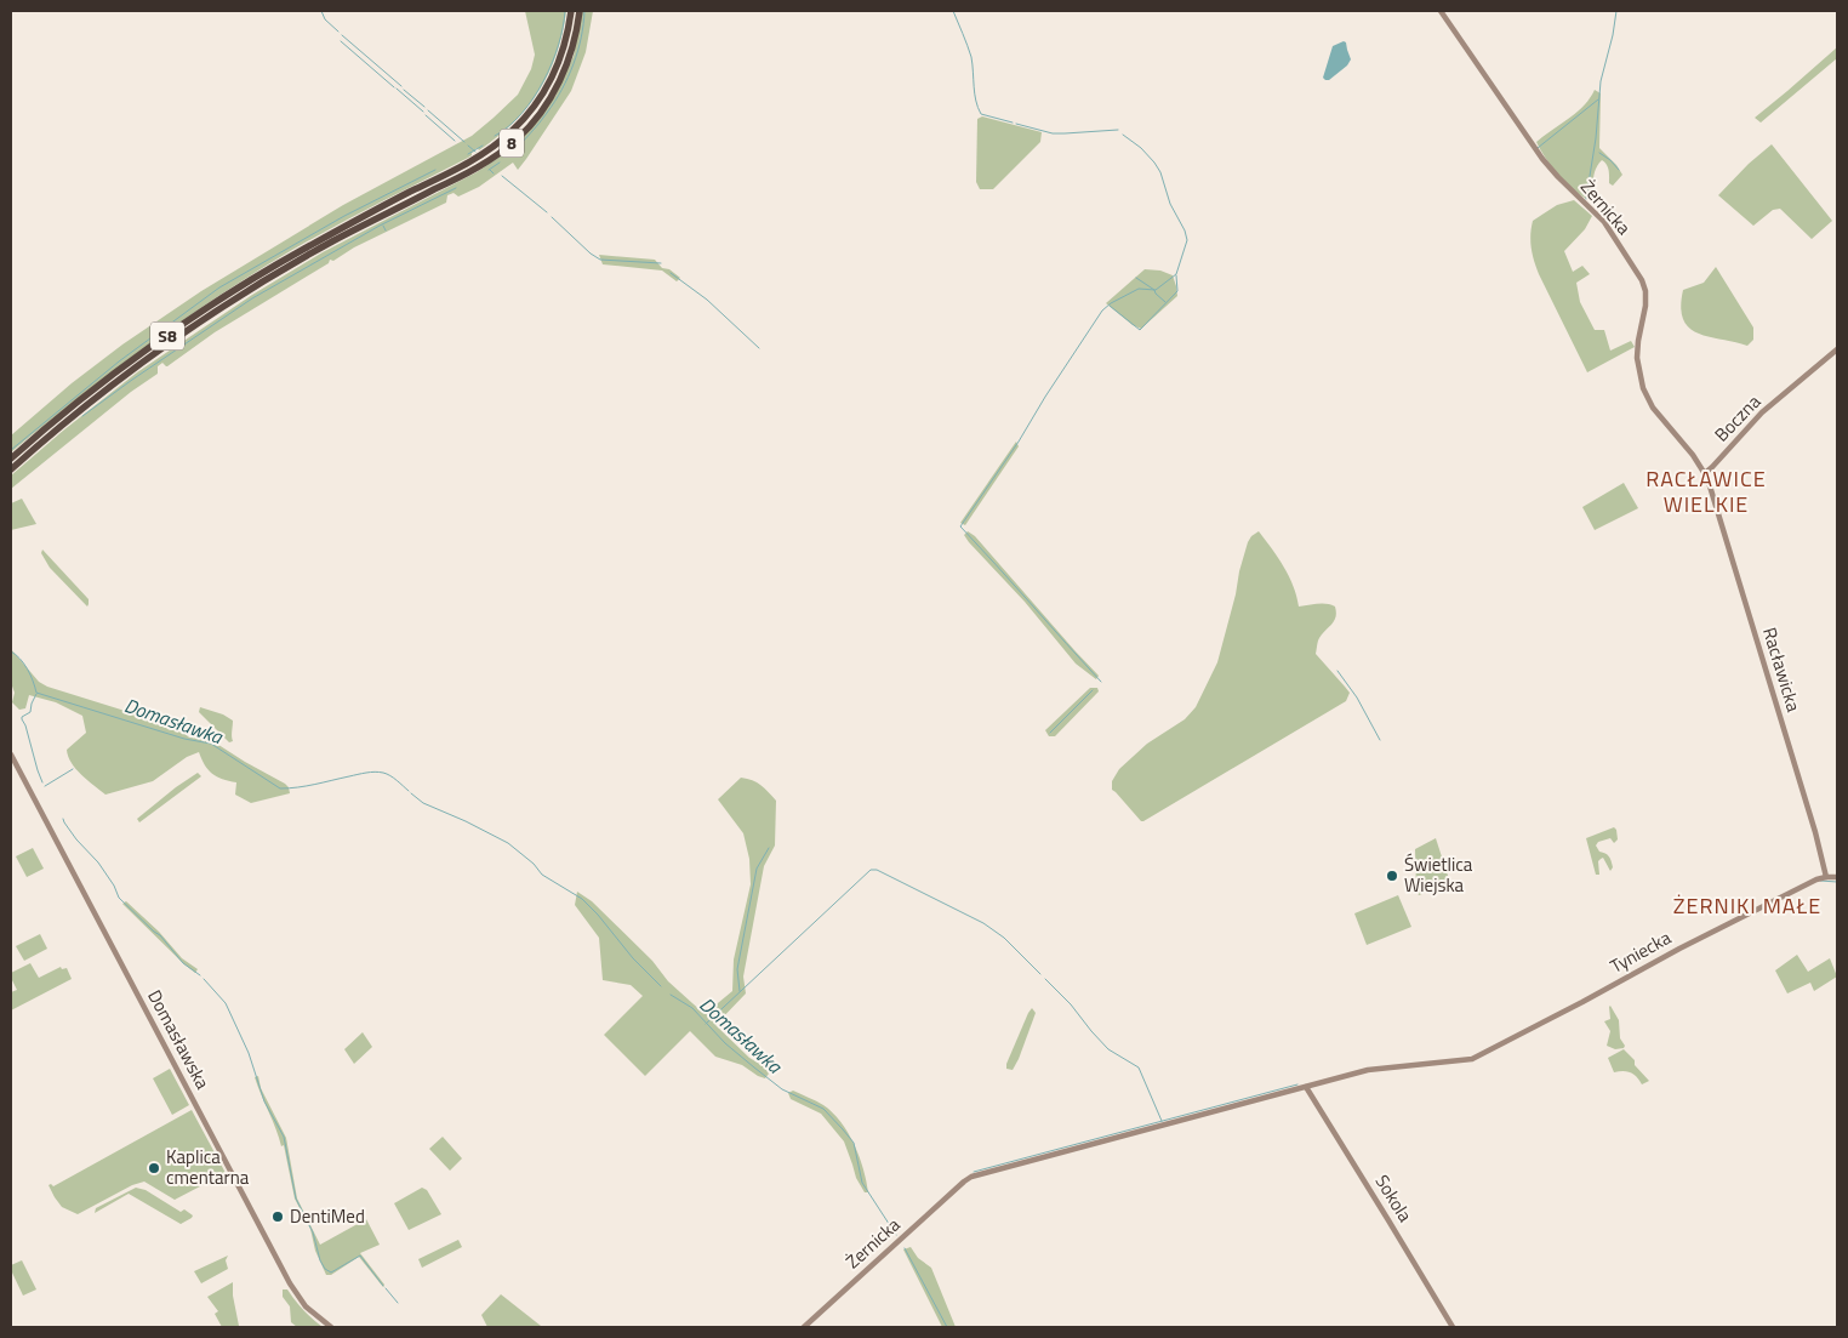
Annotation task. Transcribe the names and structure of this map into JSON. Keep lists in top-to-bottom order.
{
  "streets": {
    "highway": ["8", "S8"],
    "street": [
      "Żernicka",
      "Boczna",
      "Racławicka",
      "Tyniecka",
      "Domasławska",
      "Sokola"
    ]
  },
  "crossings": [
    ["8", "S8"],
    ["Żernicka", "Boczna"],
    ["Żernicka", "Racławicka"],
    ["Żernicka", "Tyniecka"],
    ["Żernicka", "Sokola"],
    ["Boczna", "Racławicka"],
    ["Racławicka", "Tyniecka"],
    ["Tyniecka", "Sokola"]
  ],
  "districts": ["RACŁAWICE WIELKIE", "ŻERNIKI MAŁE"],
  "water": ["Domasławka"],
  "places": ["Świetlica Wiejska", "Kaplica cmentarna", "DentiMed"]
}
